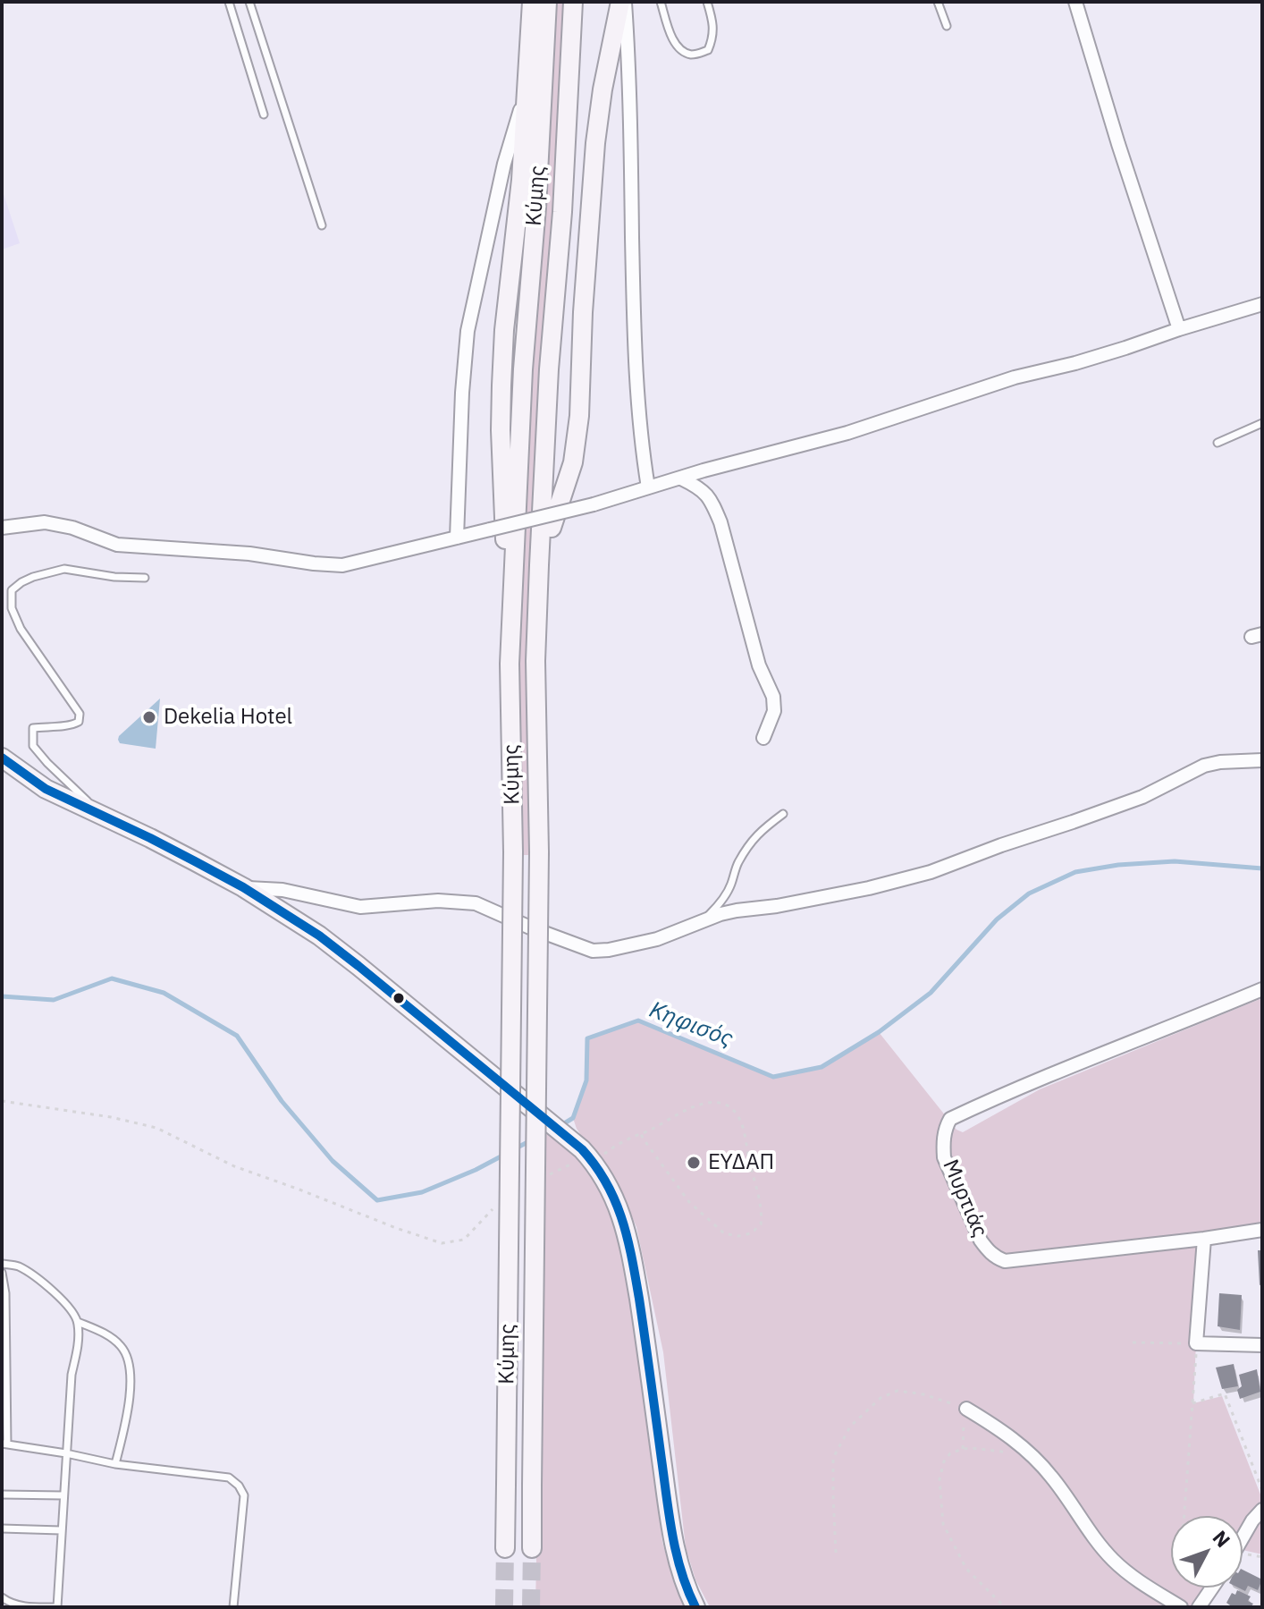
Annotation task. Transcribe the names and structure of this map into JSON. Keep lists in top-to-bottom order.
{
  "streets": {
    "main road": ["Κύμης"],
    "street": ["Μυρτιάς"]
  },
  "water": ["Κηφισός"],
  "places": ["Dekelia Hotel", "ΕΥΔΑΠ"],
  "north": "top right"
}
